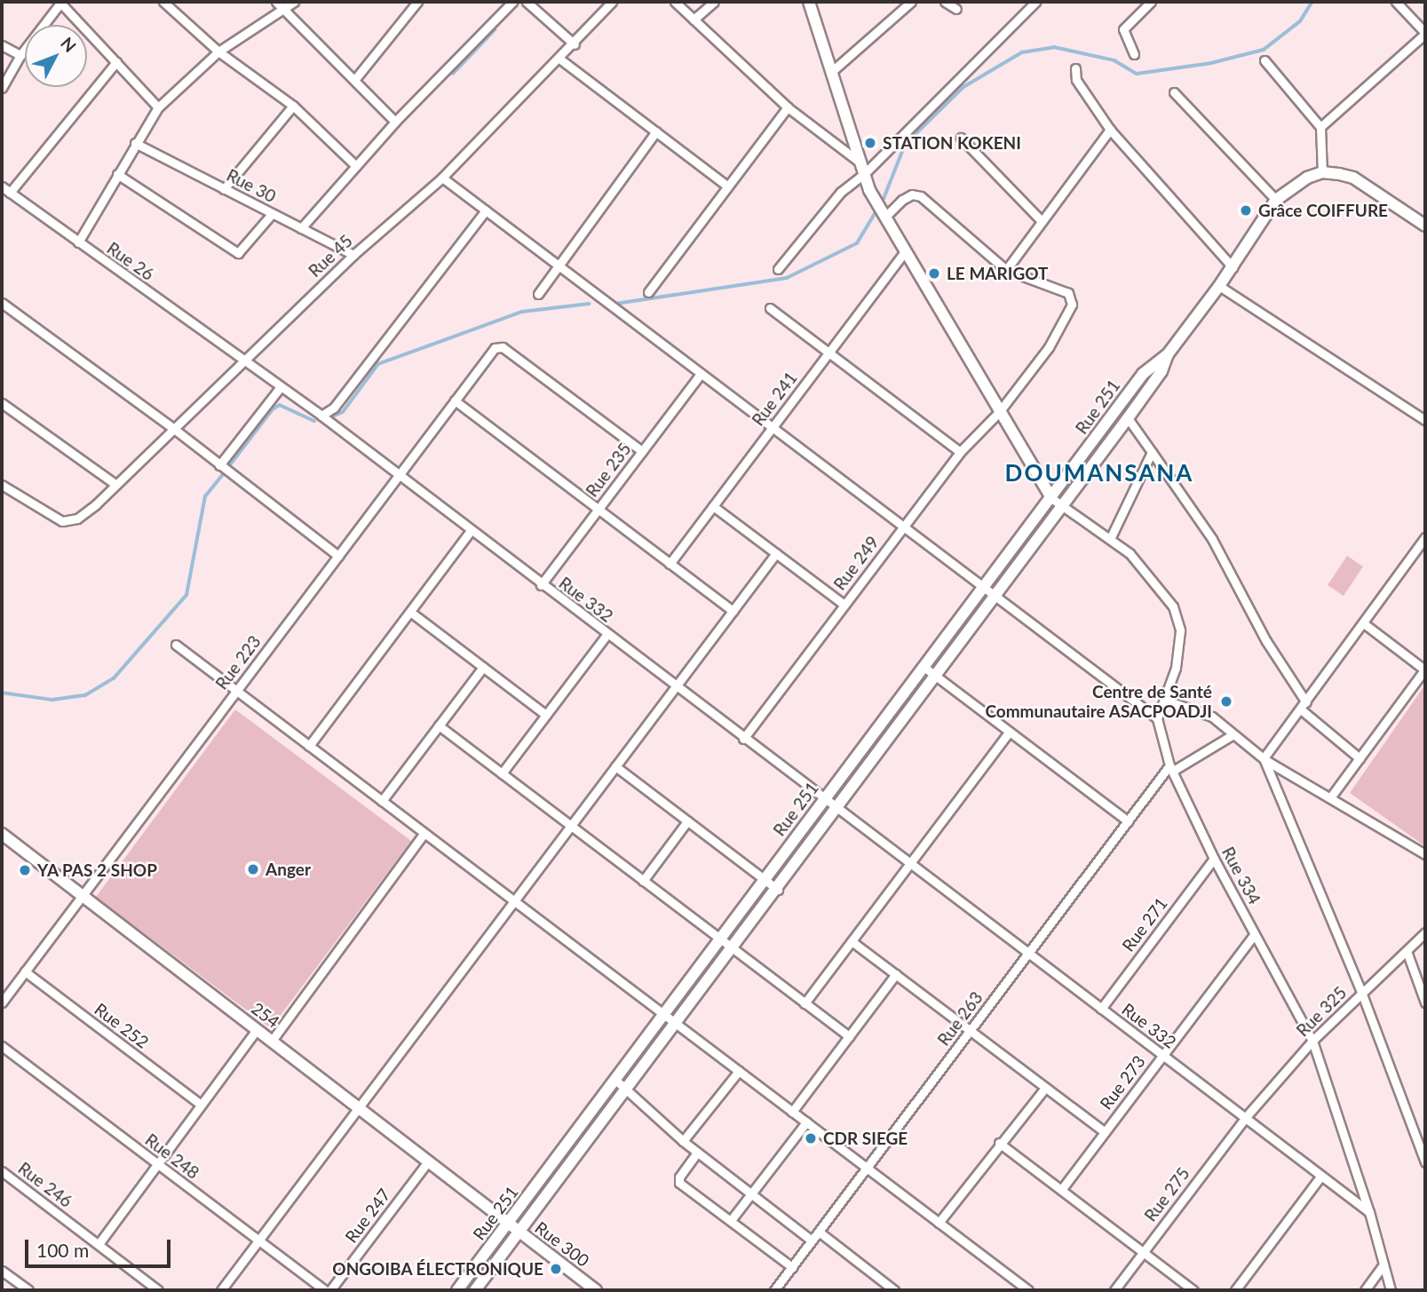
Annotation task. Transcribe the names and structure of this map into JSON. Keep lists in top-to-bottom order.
{
  "streets": {
    "main road": ["Rue 251", "254", "Rue 300"],
    "street": [
      "Rue 30",
      "Rue 45",
      "Rue 26",
      "Rue 241",
      "Rue 235",
      "Rue 249",
      "Rue 332",
      "Rue 223",
      "Rue 334",
      "Rue 271",
      "Rue 325",
      "Rue 263",
      "Rue 252",
      "Rue 273",
      "Rue 248",
      "Rue 246",
      "Rue 275",
      "Rue 247"
    ]
  },
  "crossings": [
    ["Rue 30", "Rue 45"],
    ["Rue 45", "Rue 26"],
    ["Rue 45", "Rue 332"],
    ["Rue 26", "Rue 332"],
    ["Rue 251", "Rue 332"],
    ["Rue 251", "254"],
    ["Rue 251", "Rue 300"],
    ["Rue 235", "Rue 332"],
    ["Rue 235", "Rue 223"],
    ["Rue 249", "Rue 332"],
    ["Rue 332", "Rue 223"],
    ["Rue 332", "Rue 334"],
    ["Rue 332", "Rue 271"],
    ["Rue 332", "Rue 325"],
    ["Rue 332", "Rue 263"],
    ["Rue 332", "Rue 273"],
    ["Rue 332", "Rue 275"],
    ["Rue 223", "254"],
    ["Rue 223", "Rue 252"],
    ["Rue 334", "Rue 271"],
    ["Rue 334", "Rue 325"],
    ["Rue 334", "Rue 263"],
    ["Rue 334", "Rue 273"],
    ["Rue 325", "Rue 275"],
    ["254", "Rue 247"],
    ["254", "Rue 300"]
  ],
  "districts": ["DOUMANSANA"],
  "places": [
    "STATION KOKENI",
    "Grâce COIFFURE",
    "LE MARIGOT",
    "Centre de Santé Communautaire ASACPOADJI",
    "Anger",
    "YA PAS 2 SHOP",
    "CDR SIEGE",
    "ONGOIBA ÉLECTRONIQUE"
  ],
  "scale_bar": "100 m",
  "north": "top right"
}
